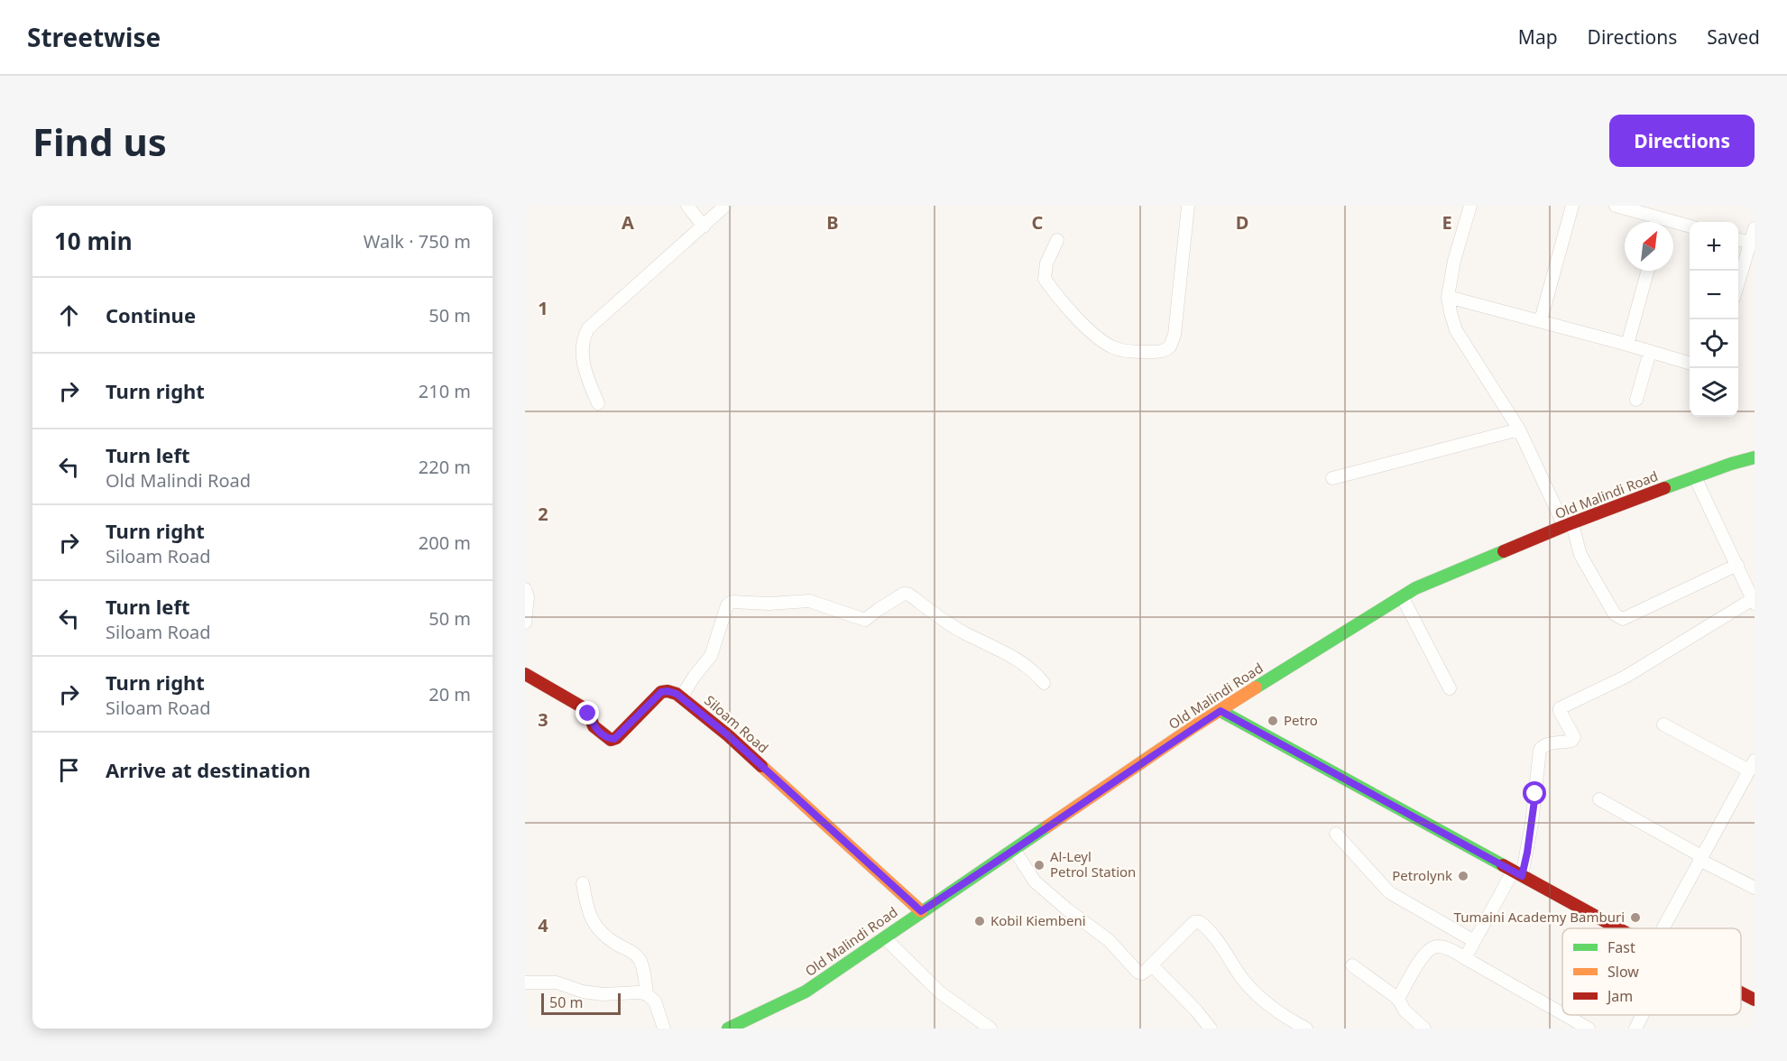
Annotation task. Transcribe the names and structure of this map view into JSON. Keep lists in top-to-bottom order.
{
  "streets": {
    "main road": ["Old Malindi Road", "Siloam Road"]
  },
  "crossings": [
    ["Old Malindi Road", "Siloam Road"]
  ],
  "places": [
    "Petro",
    "Al-Leyl Petrol Station",
    "Petrolynk",
    "Tumaini Academy Bamburi",
    "Kobil Kiembeni"
  ],
  "legend": ["Fast", "Slow", "Jam"],
  "scale_bar": "50 m",
  "north": "top right",
  "page": {
    "header": "Streetwise",
    "nav": ["Map", "Directions", "Saved"],
    "buttons": "Directions",
    "title": "Find us",
    "heading": ["10 min", "Walk · 750 m"],
    "map_buttons": ["+", "−"],
    "list": [
      ["Continue", "50 m"],
      ["Turn right", "210 m"],
      ["Turn left", "Old Malindi Road", "220 m"],
      ["Turn right", "Siloam Road", "200 m"],
      ["Turn left", "Siloam Road", "50 m"],
      ["Turn right", "Siloam Road", "20 m"],
      "Arrive at destination"
    ],
    "scale": "50 m"
  },
  "grid": {
    "columns": [
      "A",
      "B",
      "C",
      "D",
      "E"
    ],
    "rows": [
      "1",
      "2",
      "3",
      "4"
    ]
  }
}
